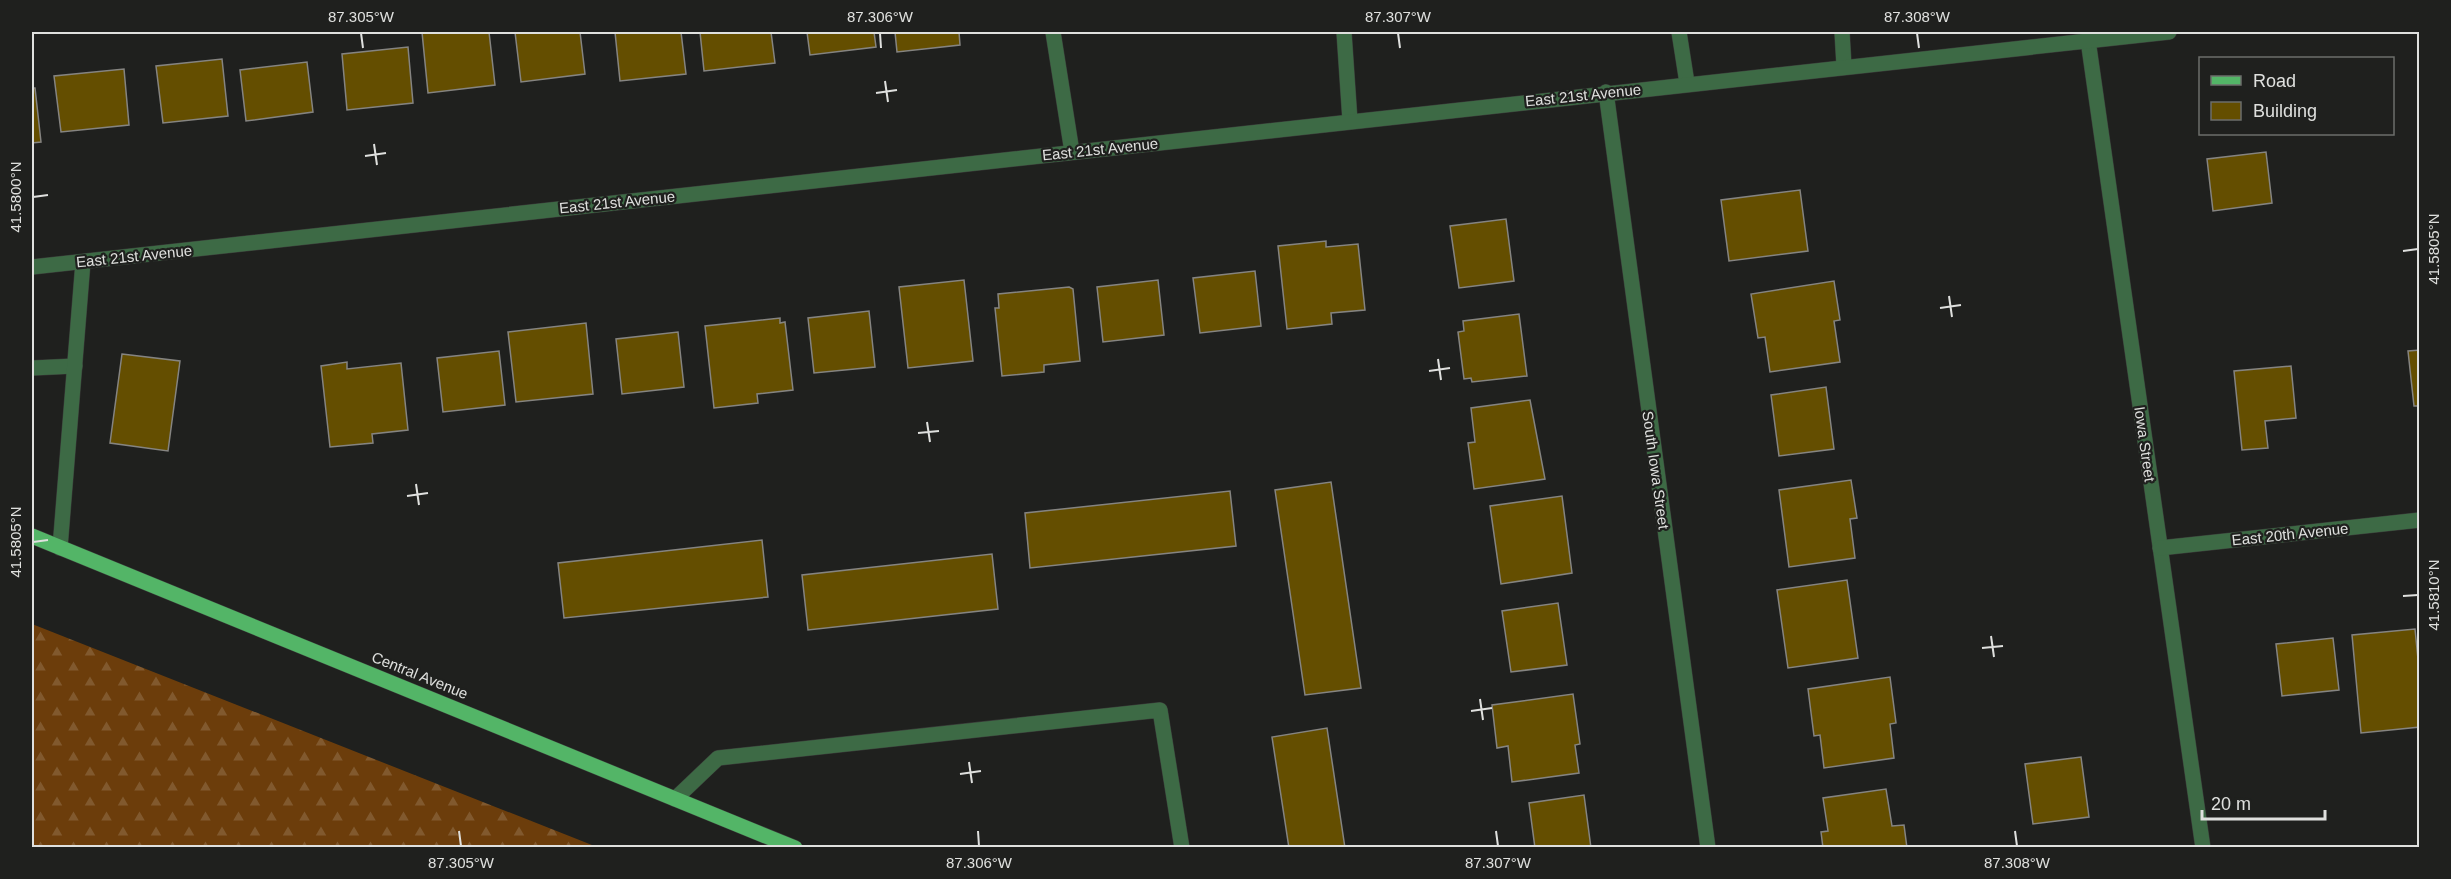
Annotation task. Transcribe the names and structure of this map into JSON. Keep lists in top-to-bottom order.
{
  "streets": {
    "main road": ["Central Avenue"],
    "street": [
      "East 21st Avenue",
      "Iowa Street",
      "South Iowa Street",
      "East 20th Avenue"
    ]
  },
  "crossings": [
    ["East 21st Avenue", "Iowa Street"],
    ["East 21st Avenue", "South Iowa Street"],
    ["Iowa Street", "East 20th Avenue"]
  ],
  "legend": ["Road", "Building"],
  "scale_bar": "20 m",
  "coordinates": [
    "87.305°W",
    "87.306°W",
    "87.307°W",
    "87.308°W",
    "41.5800°N",
    "41.5805°N",
    "41.5810°N"
  ]
}
